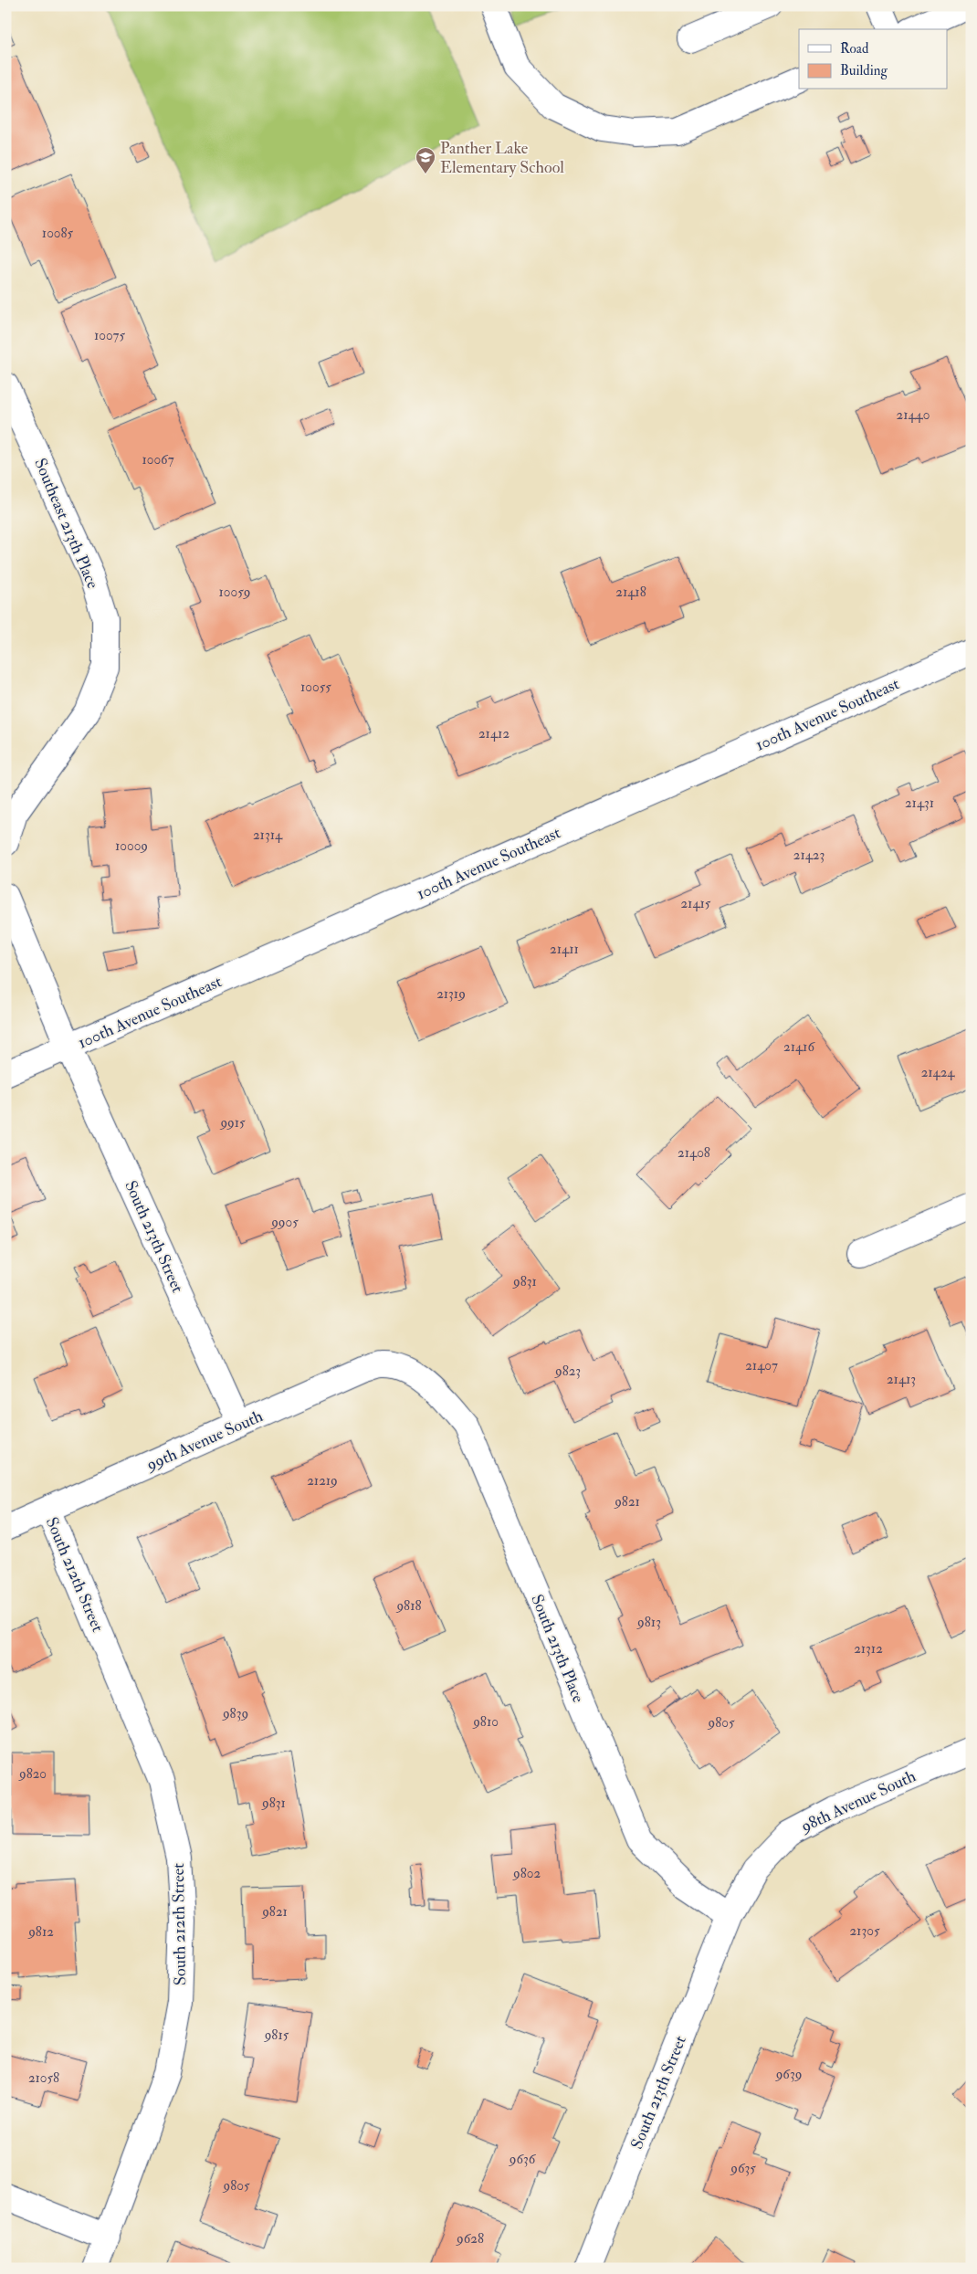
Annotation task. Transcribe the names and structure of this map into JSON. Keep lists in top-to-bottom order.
{
  "streets": {
    "street": [
      "Southeast 213th Place",
      "100th Avenue Southeast",
      "South 213th Street",
      "99th Avenue South",
      "South 212th Street",
      "South 213th Place",
      "98th Avenue South"
    ]
  },
  "crossings": [
    ["100th Avenue Southeast", "South 213th Street"],
    ["South 213th Street", "99th Avenue South"],
    ["South 213th Street", "South 213th Place"],
    ["South 213th Street", "98th Avenue South"],
    ["99th Avenue South", "South 212th Street"],
    ["99th Avenue South", "South 213th Place"],
    ["South 213th Place", "98th Avenue South"]
  ],
  "places": {
    "school or university": ["Panther Lake Elementary School"]
  },
  "house_numbers": [
    "10085",
    "10075",
    "21440",
    "10067",
    "10059",
    "21418",
    "10055",
    "21412",
    "21431",
    "21314",
    "10009",
    "21423",
    "21415",
    "21411",
    "21319",
    "21416",
    "21424",
    "9915",
    "21408",
    "9905",
    "9831",
    "21407",
    "9823",
    "21413",
    "21219",
    "9821",
    "9818",
    "9813",
    "21312",
    "9839",
    "9810",
    "9805",
    "9820",
    "9831",
    "9802",
    "9821",
    "21305",
    "9812",
    "9815",
    "9639",
    "21058",
    "9636",
    "9635",
    "9805",
    "9628"
  ],
  "legend": ["Road", "Building"]
}
